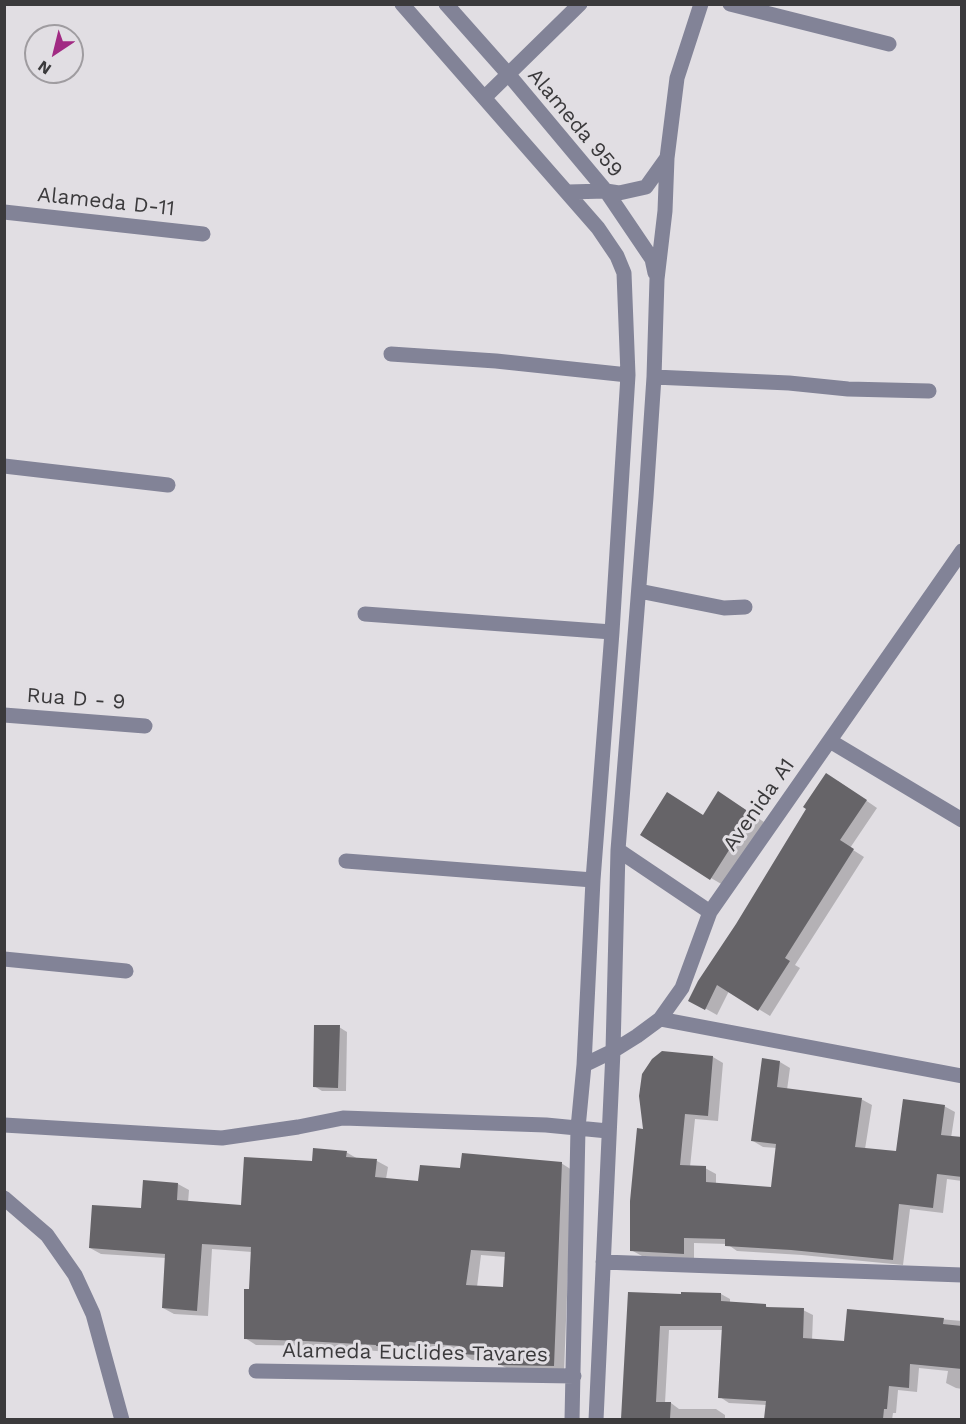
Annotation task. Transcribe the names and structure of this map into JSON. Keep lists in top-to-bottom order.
{
  "streets": {
    "street": [
      "Alameda 959",
      "Alameda D-11",
      "Rua D - 9",
      "Avenida A1",
      "Alameda Euclides Tavares"
    ]
  },
  "north": "bottom left"
}
